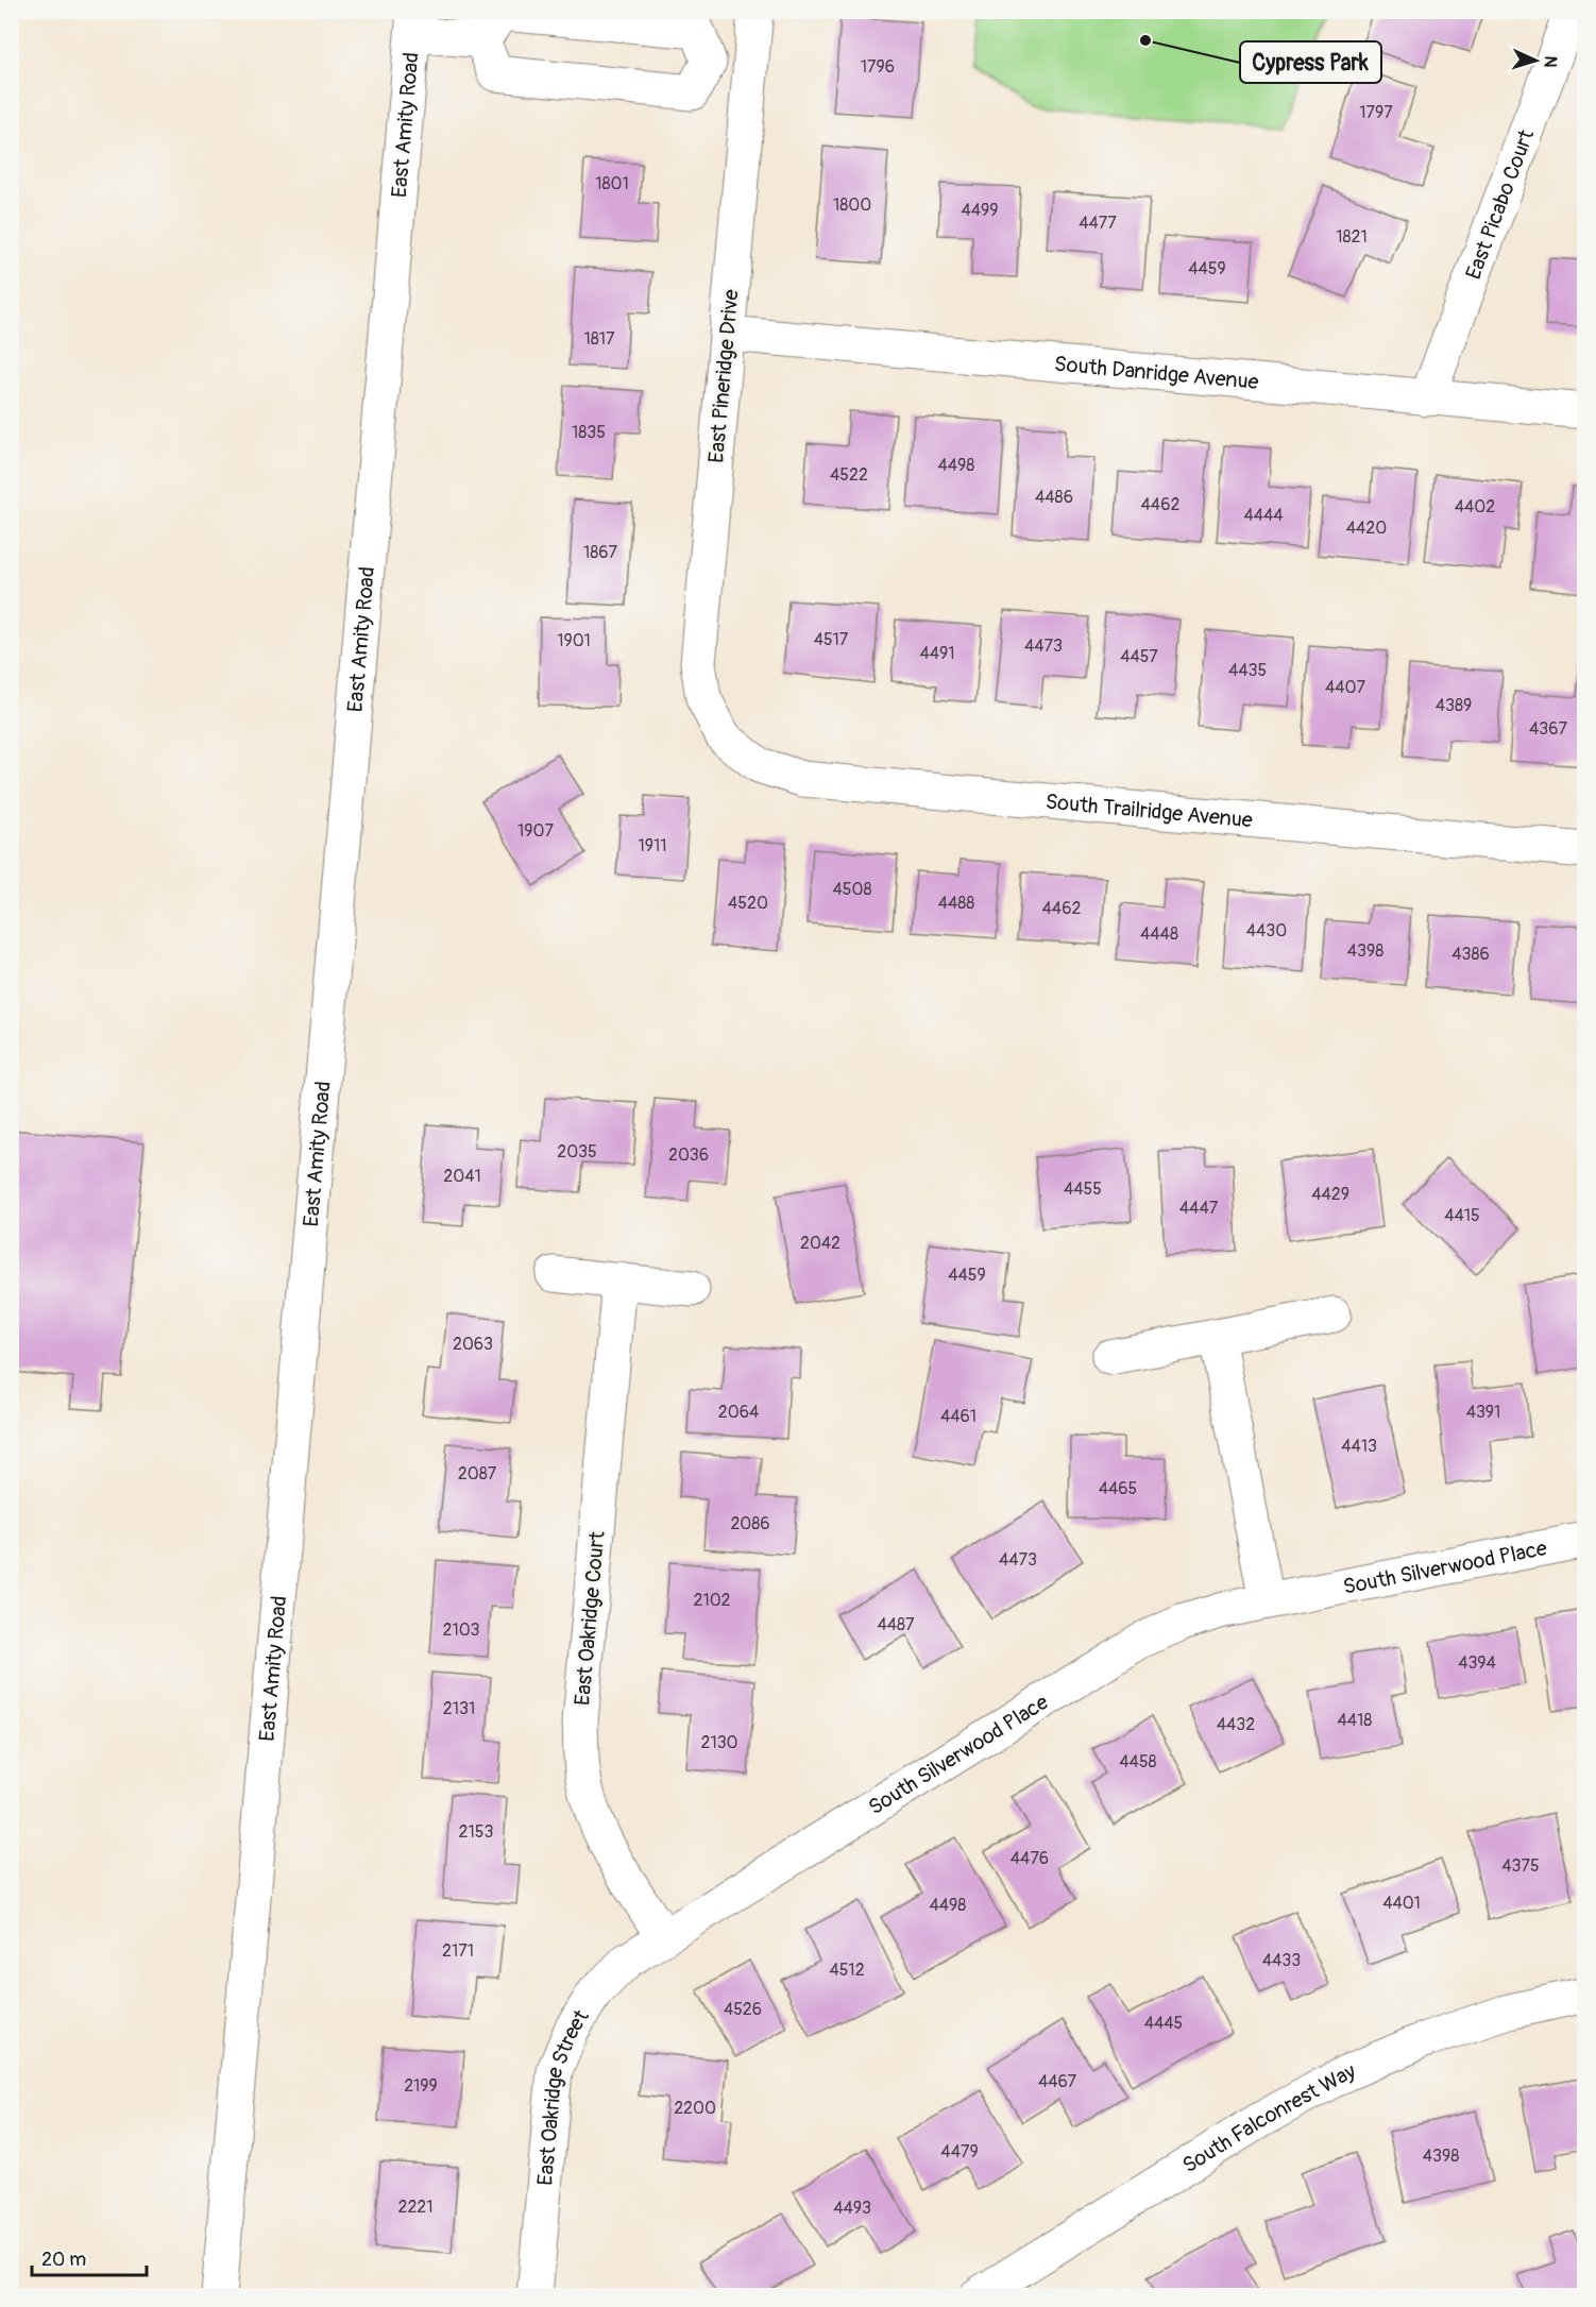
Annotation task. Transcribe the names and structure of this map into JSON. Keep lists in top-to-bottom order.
{
  "streets": {
    "street": [
      "East Amity Road",
      "East Picabo Court",
      "South Danridge Avenue",
      "East Pineridge Drive",
      "South Trailridge Avenue",
      "South Silverwood Place",
      "East Oakridge Court",
      "East Oakridge Street",
      "South Falconrest Way"
    ]
  },
  "crossings": [
    ["East Picabo Court", "South Danridge Avenue"],
    ["South Danridge Avenue", "East Pineridge Drive"],
    ["East Pineridge Drive", "South Trailridge Avenue"],
    ["South Silverwood Place", "East Oakridge Court"],
    ["South Silverwood Place", "East Oakridge Street"],
    ["East Oakridge Court", "East Oakridge Street"]
  ],
  "places": ["Cypress Park"],
  "house_numbers": [
    "1796",
    "1797",
    "1801",
    "1800",
    "4499",
    "4477",
    "1821",
    "4459",
    "1817",
    "1835",
    "4498",
    "4522",
    "4486",
    "4462",
    "4402",
    "4444",
    "4420",
    "1867",
    "4517",
    "1901",
    "4473",
    "4491",
    "4457",
    "4435",
    "4407",
    "4389",
    "4367",
    "1907",
    "1911",
    "4508",
    "4520",
    "4488",
    "4462",
    "4430",
    "4448",
    "4398",
    "4386",
    "2035",
    "2036",
    "2041",
    "4455",
    "4429",
    "4447",
    "4415",
    "2042",
    "4459",
    "2063",
    "2064",
    "4391",
    "4461",
    "4413",
    "2087",
    "4465",
    "2086",
    "4473",
    "2102",
    "4487",
    "2103",
    "4394",
    "2131",
    "4418",
    "4432",
    "2130",
    "4458",
    "2153",
    "4476",
    "4375",
    "4401",
    "4498",
    "2171",
    "4433",
    "4512",
    "4526",
    "4445",
    "4467",
    "2199",
    "2200",
    "4479",
    "4398",
    "2221",
    "4493"
  ],
  "scale_bar": "20 m",
  "north": "right"
}
